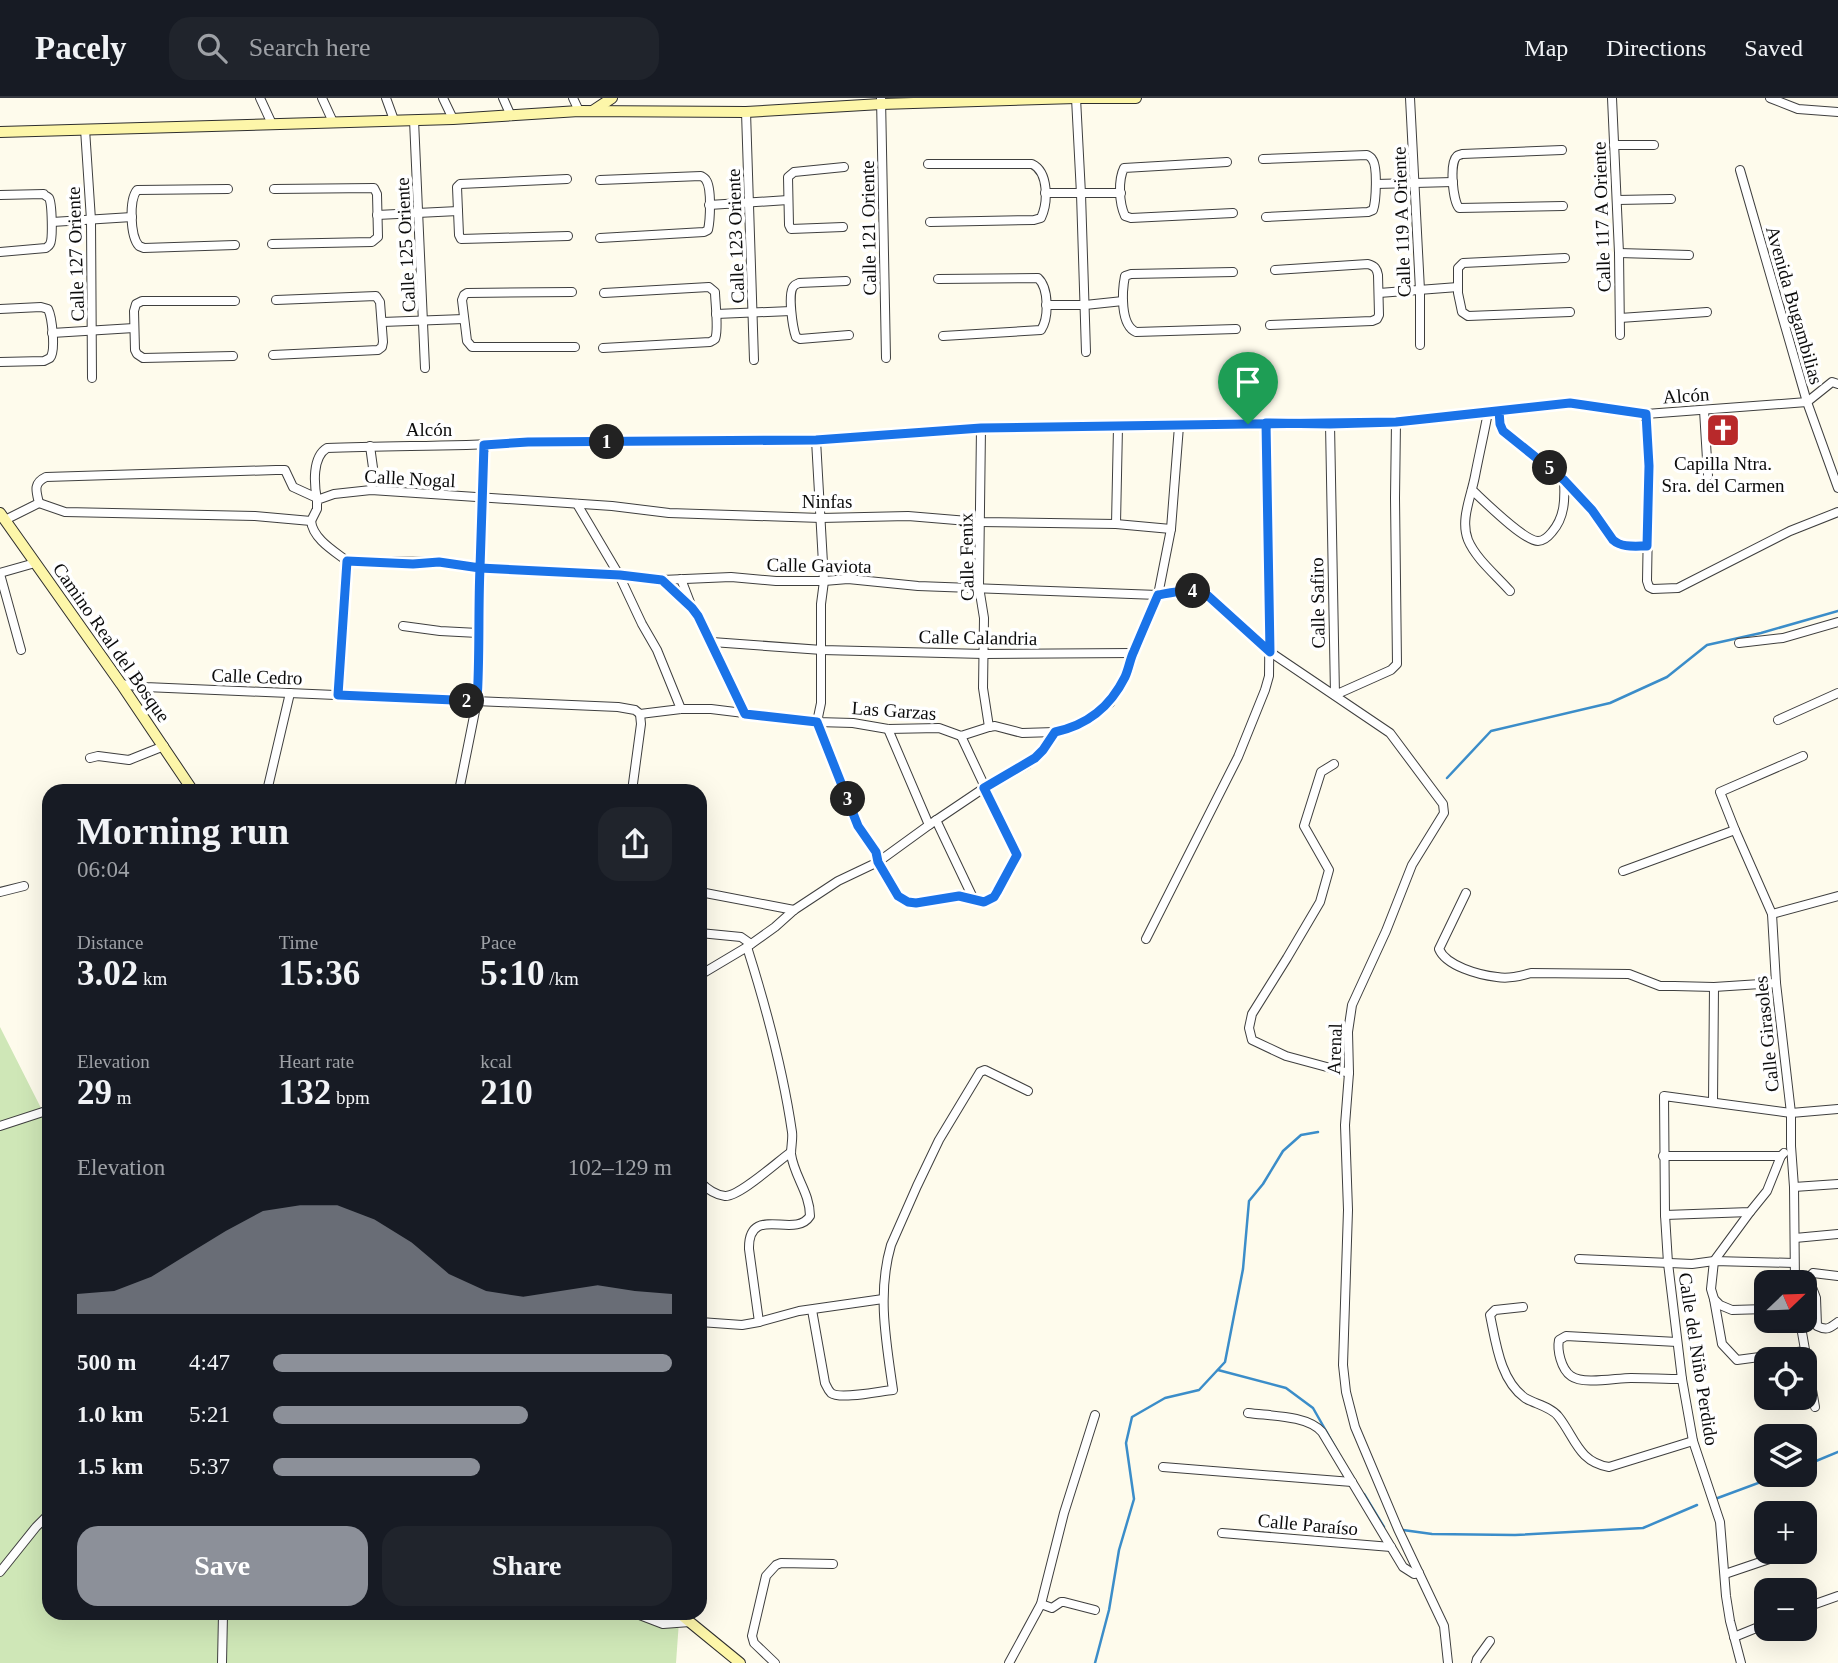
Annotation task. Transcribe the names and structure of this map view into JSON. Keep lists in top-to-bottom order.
{
  "streets": {
    "street": [
      "Calle 117 A Oriente",
      "Calle 119 A Oriente",
      "Calle 121 Oriente",
      "Calle 123 Oriente",
      "Calle 125 Oriente",
      "Calle 127 Oriente",
      "Avenida Bugambilias",
      "Alcón",
      "Calle Nogal",
      "Ninfas",
      "Calle Fenix",
      "Calle Gaviota",
      "Calle Safiro",
      "Calle Calandria",
      "Camino Real del Bosque",
      "Calle Cedro",
      "Las Garzas",
      "Calle Girasoles",
      "Arenal",
      "Calle del Niño Perdido",
      "Calle Paraíso"
    ]
  },
  "crossings": [
    ["Avenida Bugambilias", "Alcón"],
    ["Alcón", "Calle Nogal"],
    ["Alcón", "Calle Fenix"],
    ["Alcón", "Calle Safiro"],
    ["Calle Nogal", "Ninfas"],
    ["Ninfas", "Calle Fenix"],
    ["Calle Fenix", "Calle Gaviota"],
    ["Calle Fenix", "Calle Calandria"],
    ["Calle Fenix", "Las Garzas"],
    ["Calle Gaviota", "Arenal"],
    ["Calle Safiro", "Arenal"],
    ["Camino Real del Bosque", "Calle Cedro"],
    ["Calle Cedro", "Las Garzas"]
  ],
  "places": {
    "church": ["Capilla Ntra. Sra. del Carmen"]
  },
  "north": "top right",
  "page": {
    "header": "Pacely",
    "search": "Search here",
    "nav": ["Map", "Directions", "Saved"],
    "pins": [
      "1",
      "5",
      "4",
      "2",
      "3"
    ],
    "heading": ["Morning run", "06:04"],
    "stats": [
      ["Distance", "3.02 km"],
      ["Time", "15:36"],
      ["Pace", "5:10 /km"],
      ["Elevation", "29 m"],
      ["Heart rate", "132 bpm"],
      ["kcal", "210"]
    ],
    "chart": ["Elevation", "102–129 m"],
    "map_buttons": ["+", "−"],
    "list": [
      {
        "name": "500 m",
        "note": "4:47"
      },
      {
        "name": "1.0 km",
        "note": "5:21"
      },
      {
        "name": "1.5 km",
        "note": "5:37"
      }
    ],
    "buttons": ["Save", "Share"]
  }
}
